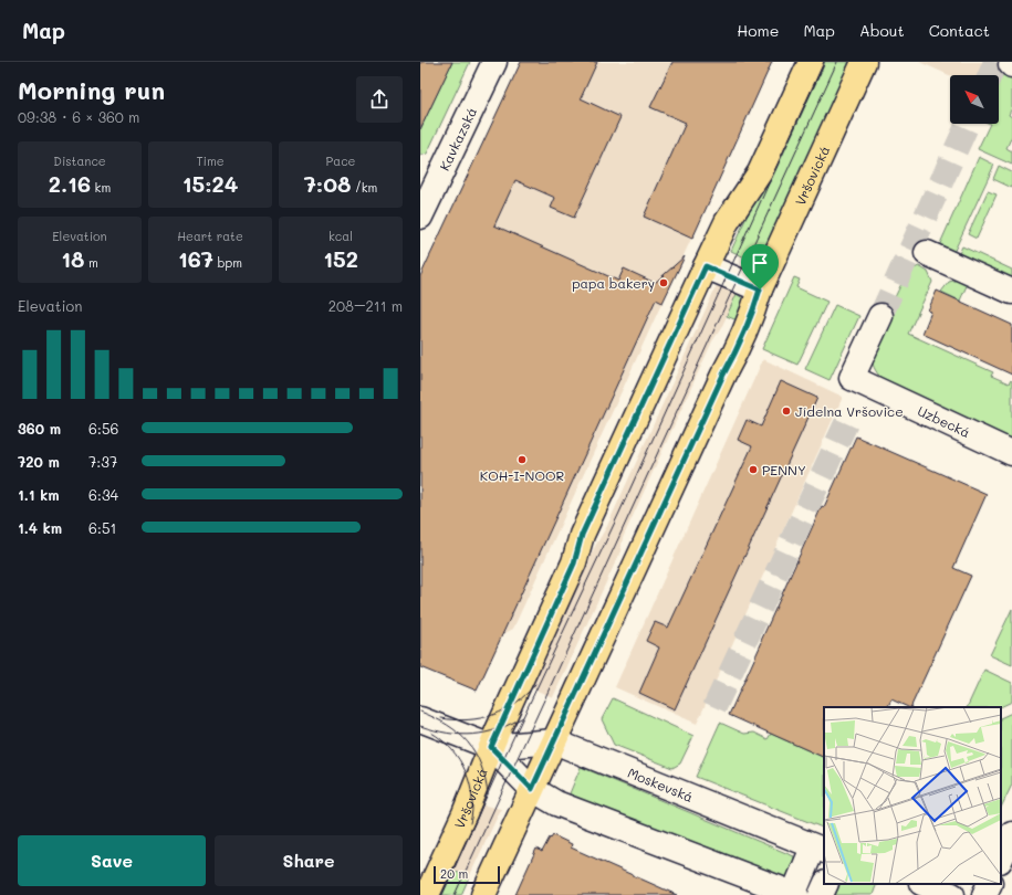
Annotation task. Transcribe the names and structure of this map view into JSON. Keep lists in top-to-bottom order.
{
  "streets": {
    "main road": ["Vršovická"],
    "street": ["Kavkazská", "Uzbecká", "Moskevská"]
  },
  "crossings": [
    ["Vršovická", "Moskevská"]
  ],
  "places": [
    "papa bakery",
    "Jídelna Vršovice",
    "KOH-I-NOOR",
    "PENNY"
  ],
  "scale_bar": "20 m",
  "north": "top left",
  "page": {
    "header": "Map",
    "nav": [
      "Home",
      "Map",
      "About",
      "Contact"
    ],
    "heading": ["Morning run", "09:38 · 6 × 360 m"],
    "stats": [
      ["Distance", "2.16 km"],
      ["Time", "15:24"],
      ["Pace", "7:08 /km"],
      ["Elevation", "18 m"],
      ["Heart rate", "167 bpm"],
      ["kcal", "152"]
    ],
    "chart": ["Elevation", "208–211 m"],
    "list": [
      {
        "name": "360 m",
        "note": "6:56"
      },
      {
        "name": "720 m",
        "note": "7:37"
      },
      {
        "name": "1.1 km",
        "note": "6:34"
      },
      {
        "name": "1.4 km",
        "note": "6:51"
      }
    ],
    "buttons": ["Save", "Share"],
    "scale": "20 m"
  }
}
